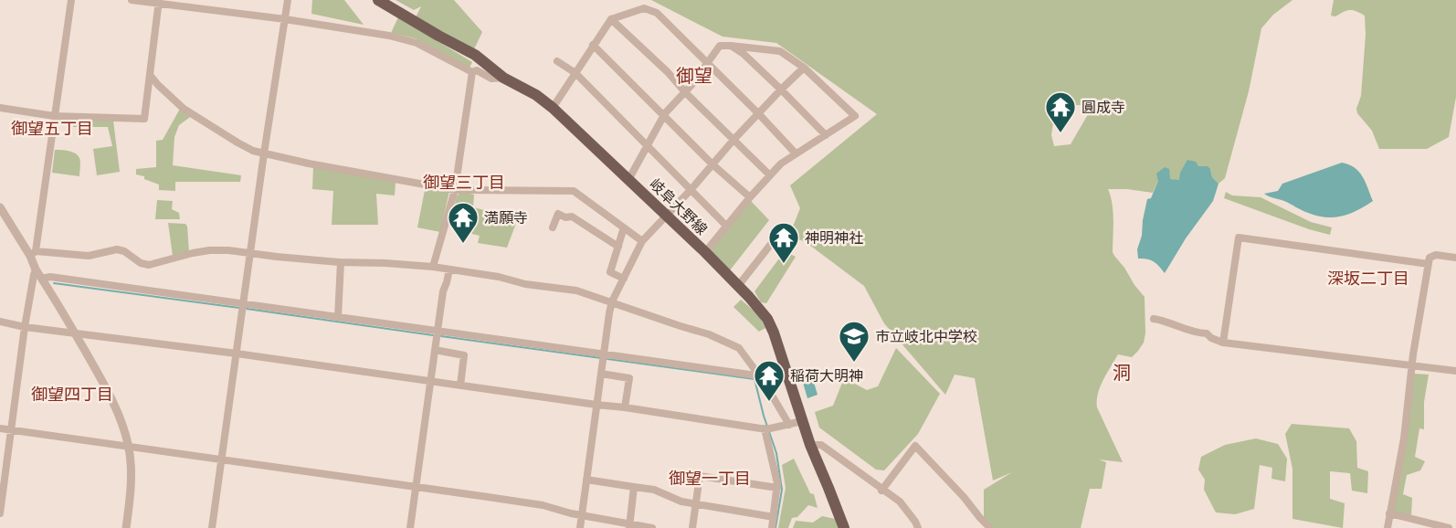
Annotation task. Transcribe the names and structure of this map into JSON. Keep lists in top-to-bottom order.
{
  "streets": {
    "main road": ["岐阜大野線"]
  },
  "districts": [
    "御望",
    "御望五丁目",
    "御望三丁目",
    "深坂二丁目",
    "洞",
    "御望四丁目",
    "御望一丁目"
  ],
  "places": {
    "temple": [
      "圓成寺",
      "満願寺",
      "神明神社",
      "稲荷大明神"
    ],
    "school or university": ["市立岐北中学校"]
  }
}
